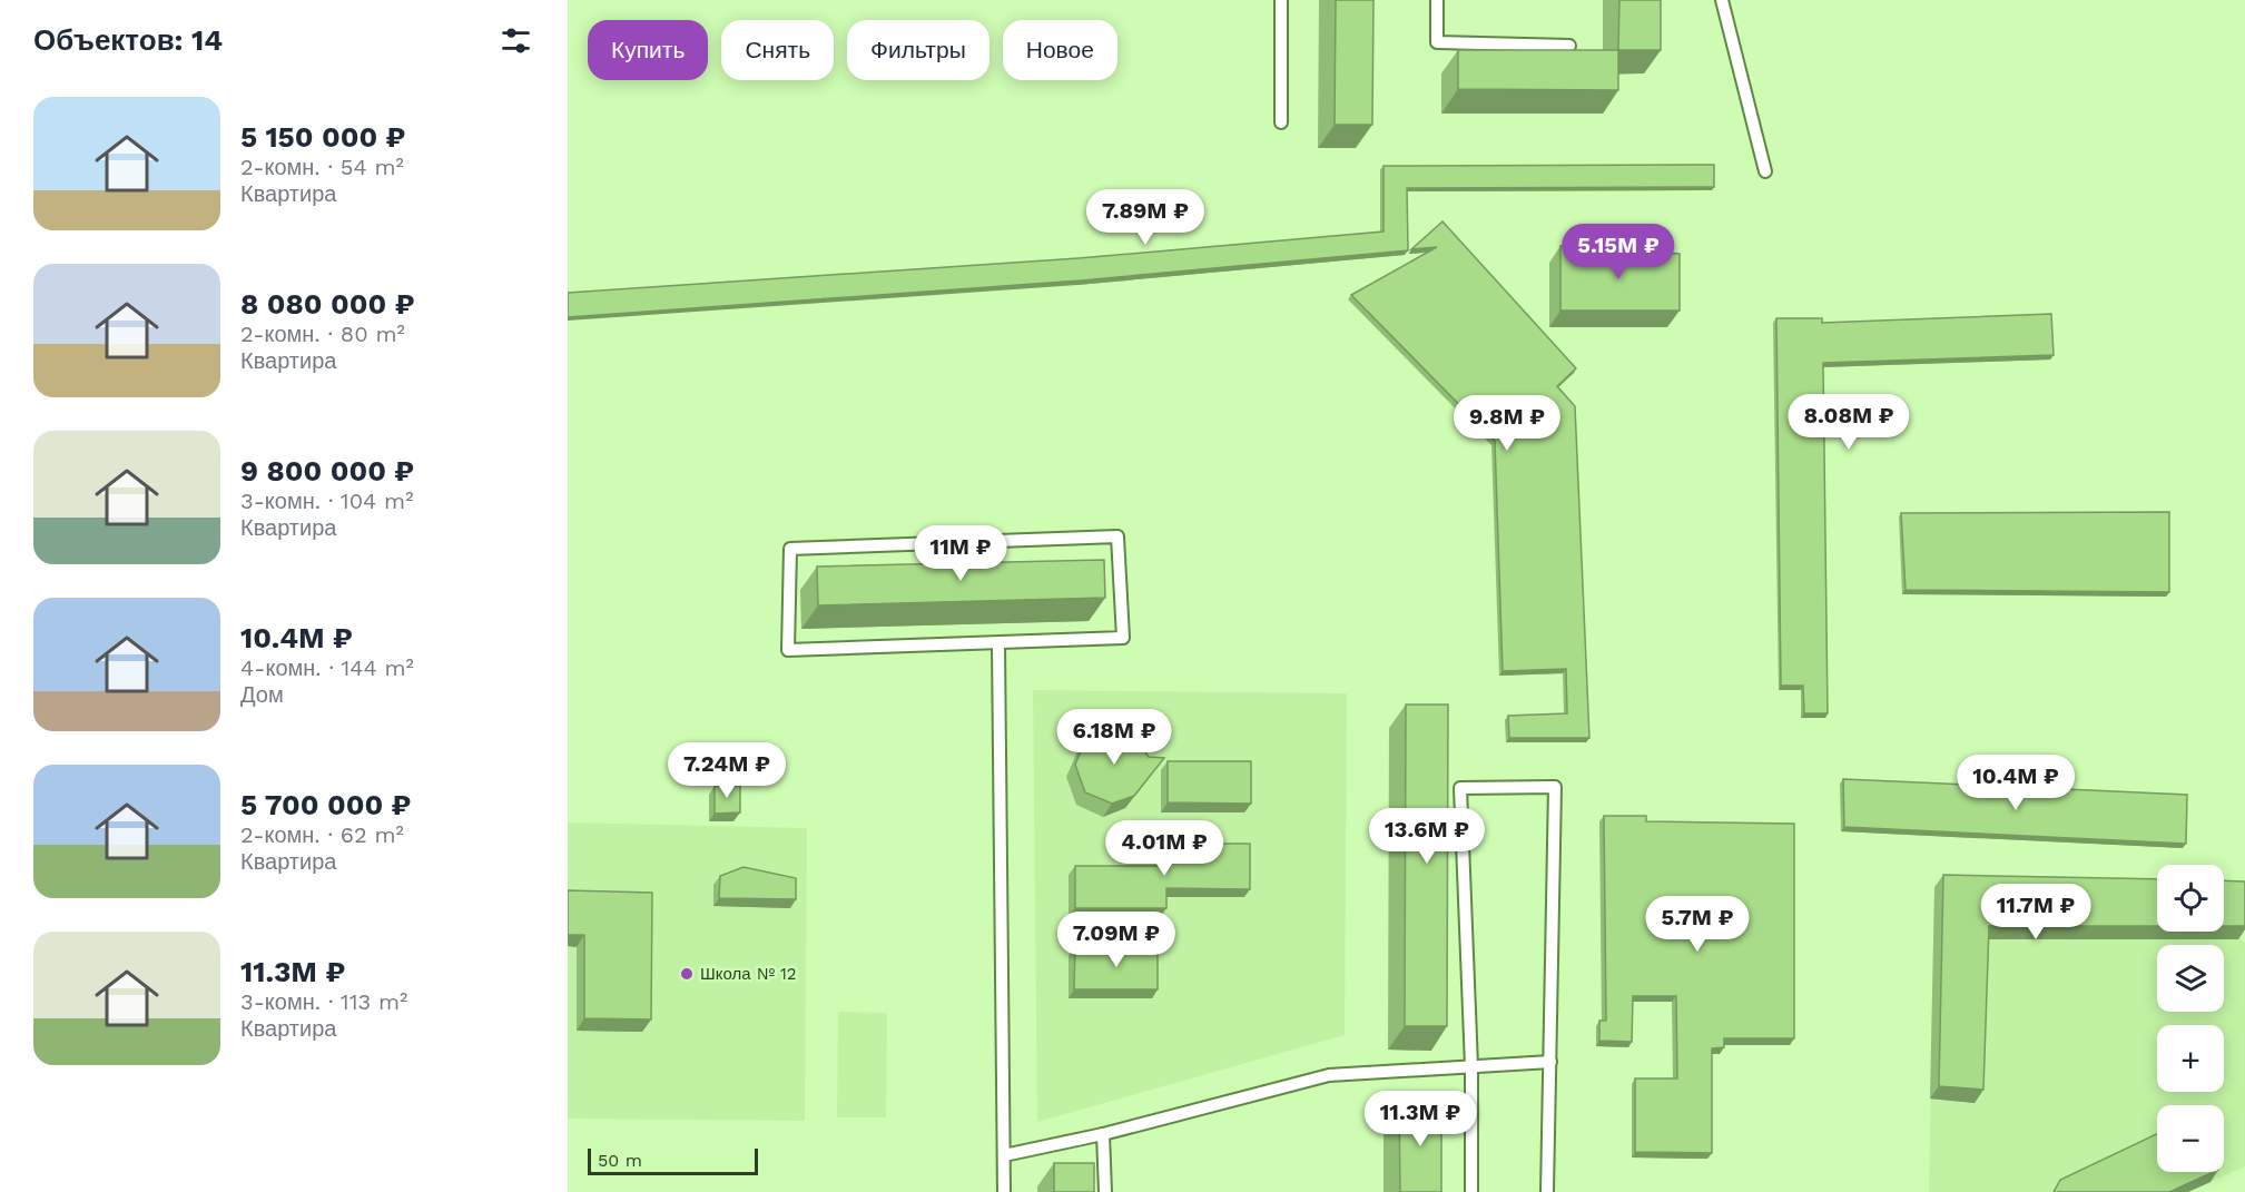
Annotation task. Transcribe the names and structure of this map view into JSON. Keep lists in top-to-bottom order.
{
  "places": ["Школа № 12"],
  "scale_bar": "50 m",
  "page": {
    "heading": "Объектов: 14",
    "chip": [
      "Купить",
      "Снять",
      "Фильтры",
      "Новое"
    ],
    "list": [
      {
        "name": "5 150 000 ₽",
        "note": "2-комн. · 54 m² · Квартира"
      },
      {
        "name": "8 080 000 ₽",
        "note": "2-комн. · 80 m² · Квартира"
      },
      {
        "name": "9 800 000 ₽",
        "note": "3-комн. · 104 m² · Квартира"
      },
      {
        "name": "10.4M ₽",
        "note": "4-комн. · 144 m² · Дом"
      },
      {
        "name": "5 700 000 ₽",
        "note": "2-комн. · 62 m² · Квартира"
      },
      {
        "name": "11.3M ₽",
        "note": "3-комн. · 113 m² · Квартира"
      }
    ],
    "price": [
      "7.89M ₽",
      "5.15M ₽",
      "8.08M ₽",
      "9.8M ₽",
      "11M ₽",
      "6.18M ₽",
      "7.24M ₽",
      "10.4M ₽",
      "13.6M ₽",
      "4.01M ₽",
      "11.7M ₽",
      "5.7M ₽",
      "7.09M ₽",
      "11.3M ₽"
    ],
    "map_buttons": ["+", "−"],
    "scale": "50 m"
  }
}
